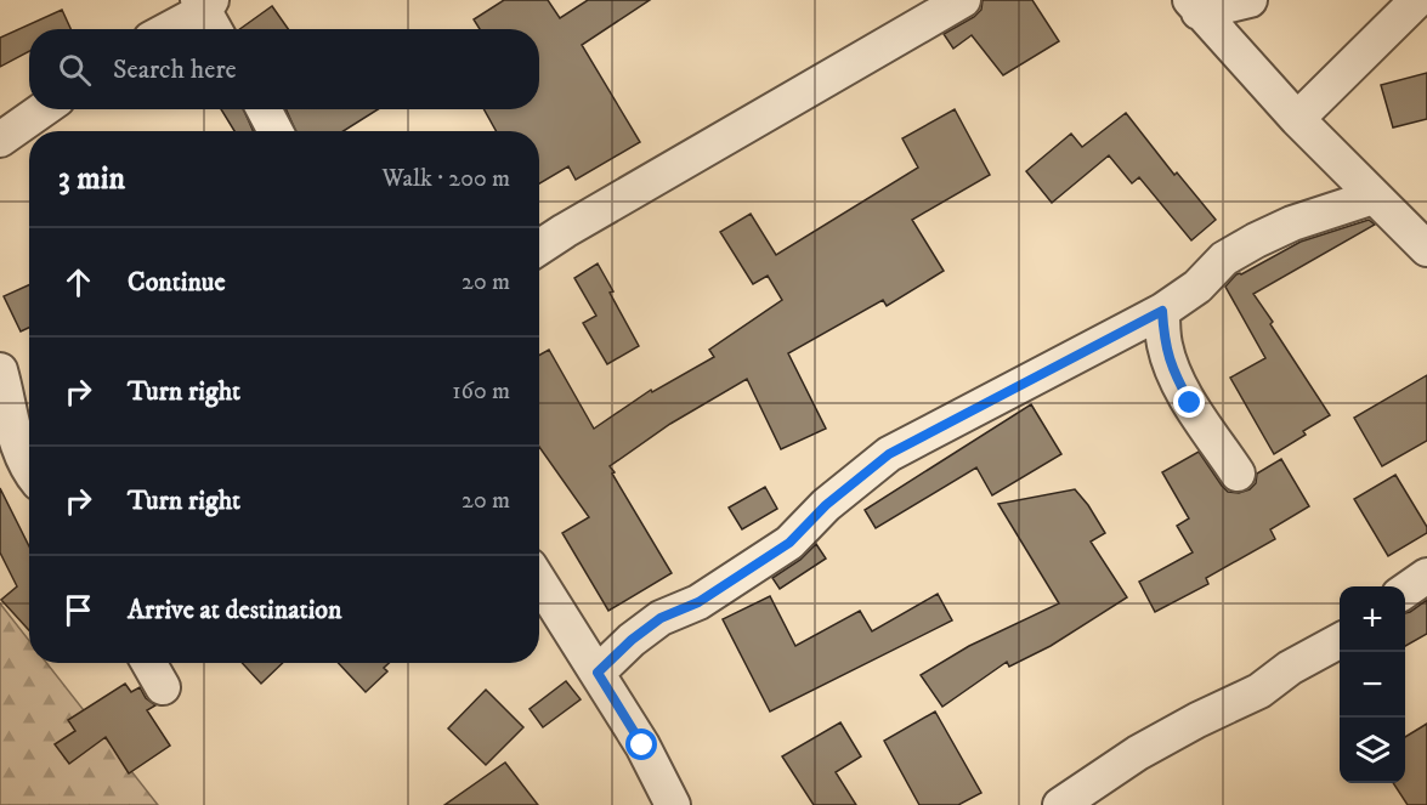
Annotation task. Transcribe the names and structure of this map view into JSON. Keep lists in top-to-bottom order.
{
  "page": {
    "search": "Search here",
    "heading": ["3 min", "Walk · 200 m"],
    "list": [
      ["Continue", "20 m"],
      ["Turn right", "160 m"],
      ["Turn right", "20 m"],
      "Arrive at destination"
    ],
    "map_buttons": ["+", "−"]
  }
}
